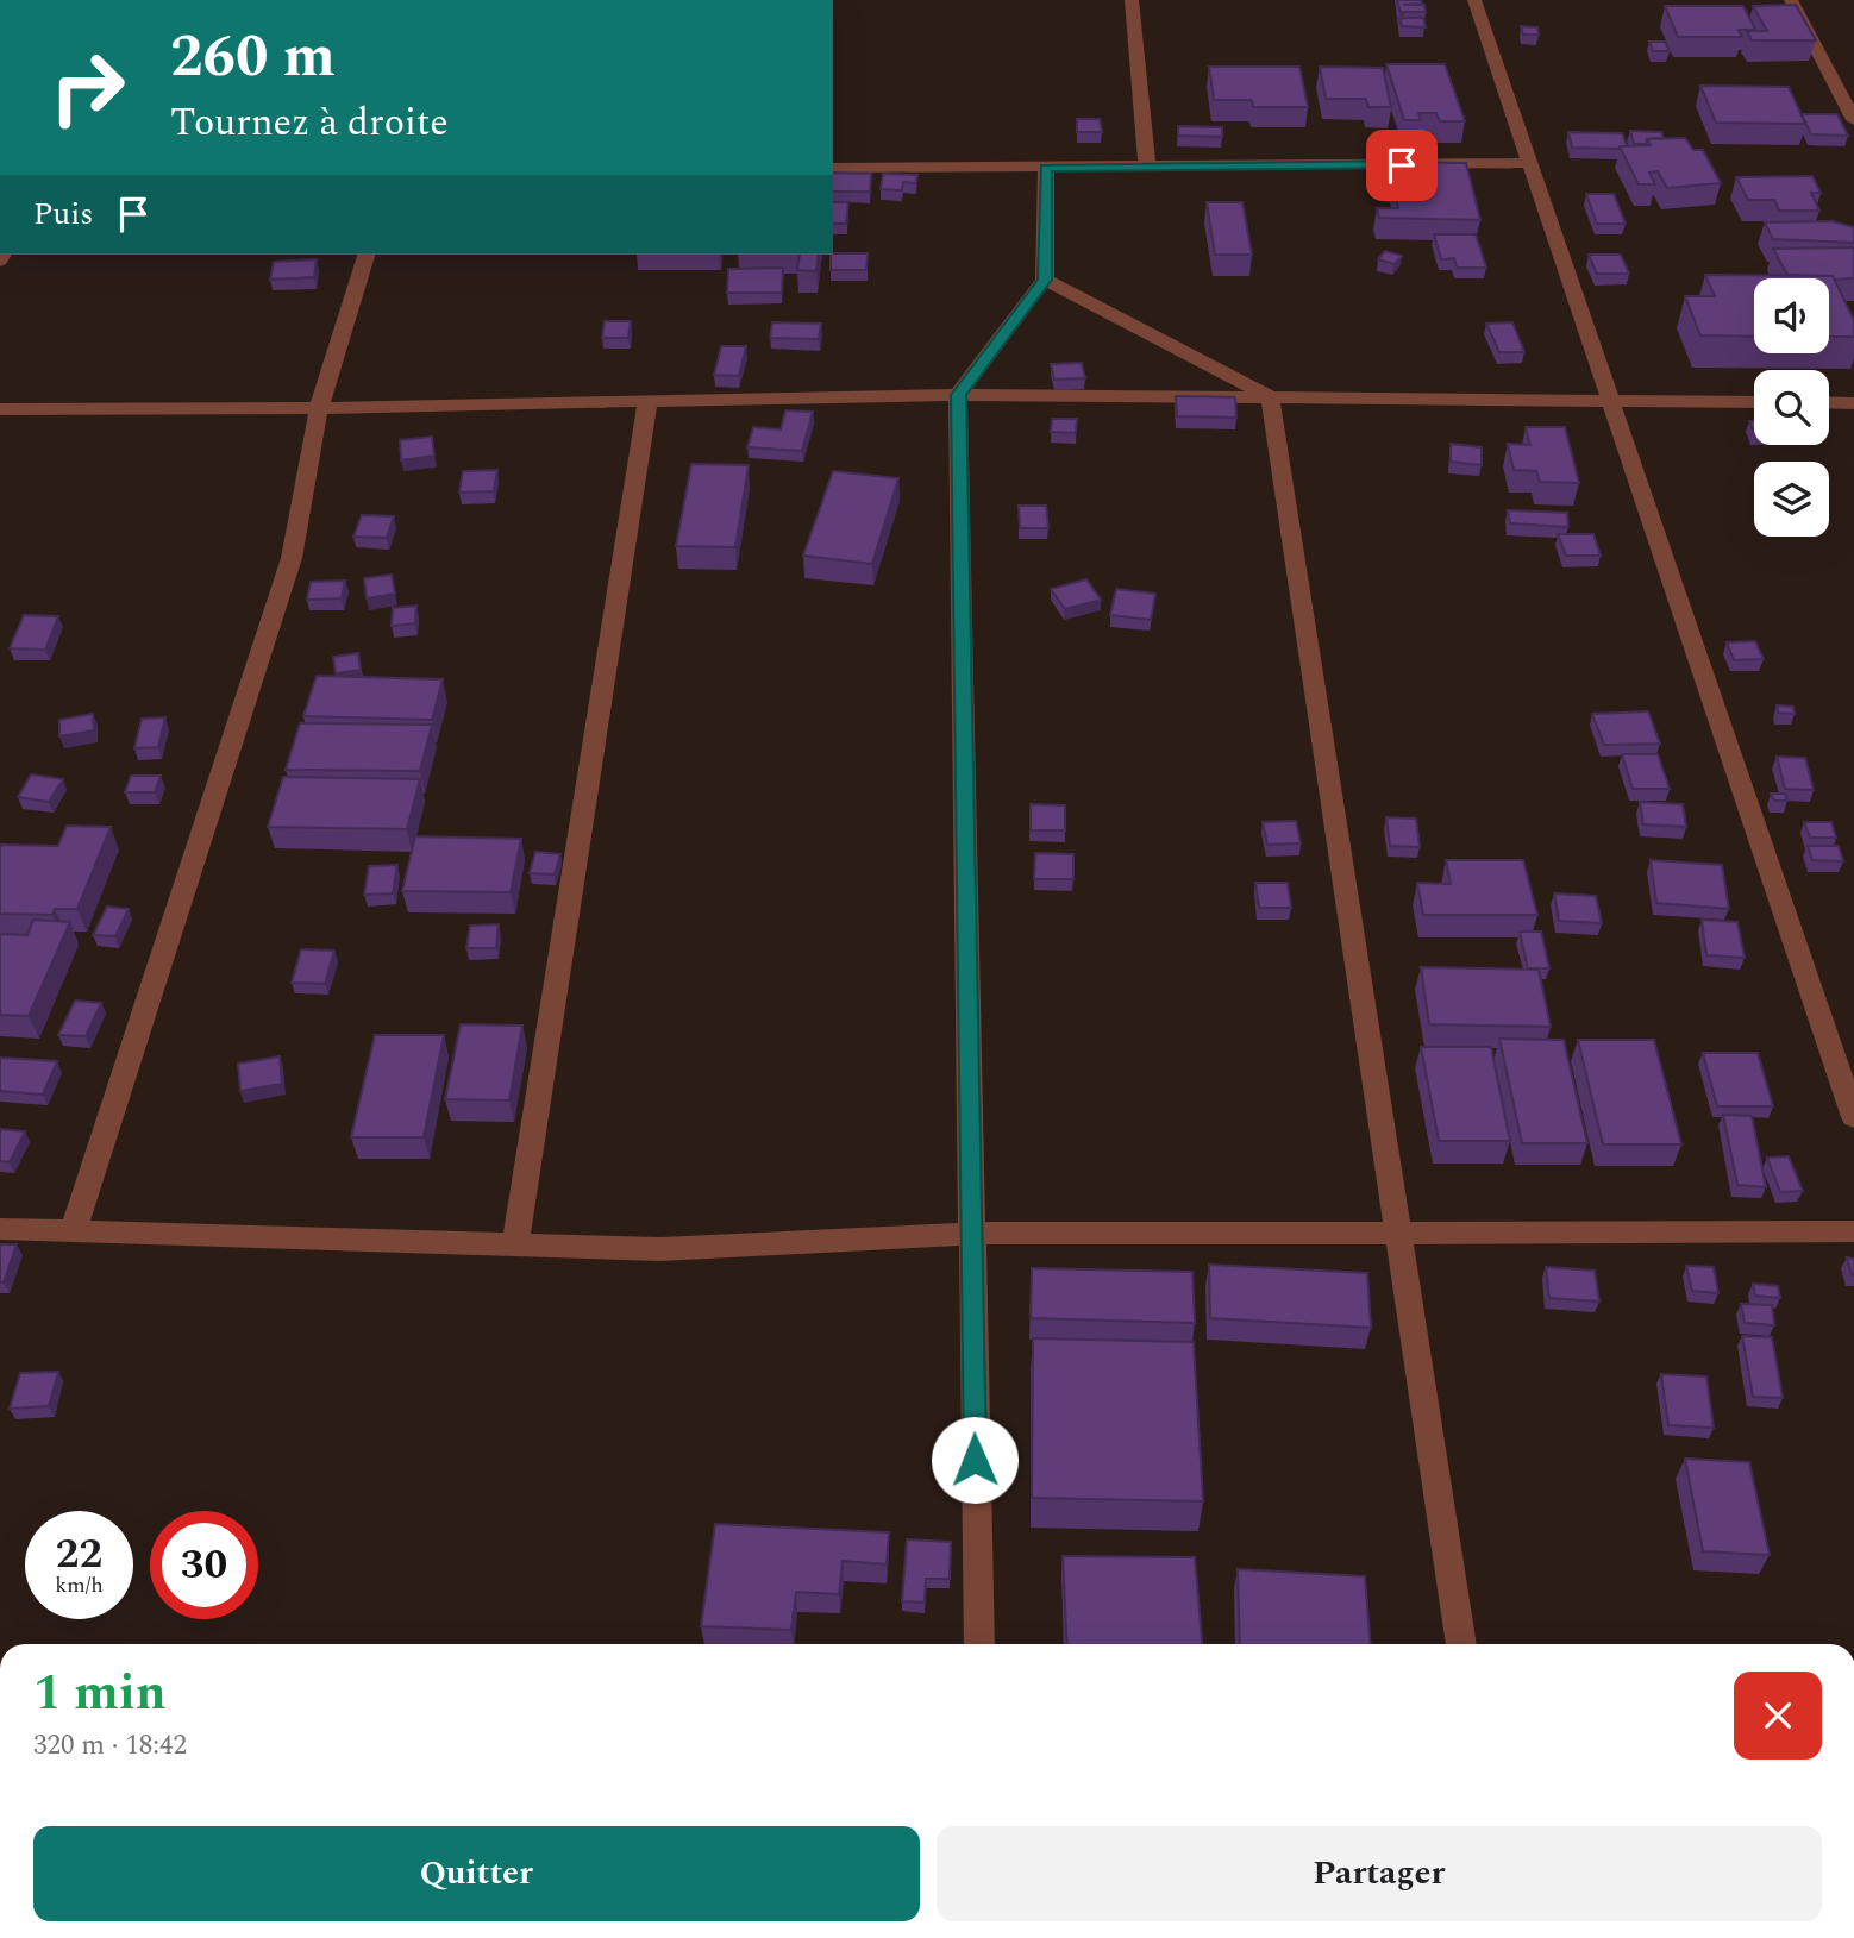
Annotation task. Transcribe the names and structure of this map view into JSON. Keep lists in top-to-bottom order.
{
  "page": {
    "turn": ["260 m", "Tournez à droite"],
    "then": "Puis",
    "speed": "22 km/h",
    "limit": "30",
    "heading": ["1 min", "320 m · 18:42"],
    "buttons": ["Quitter", "Partager"]
  }
}
